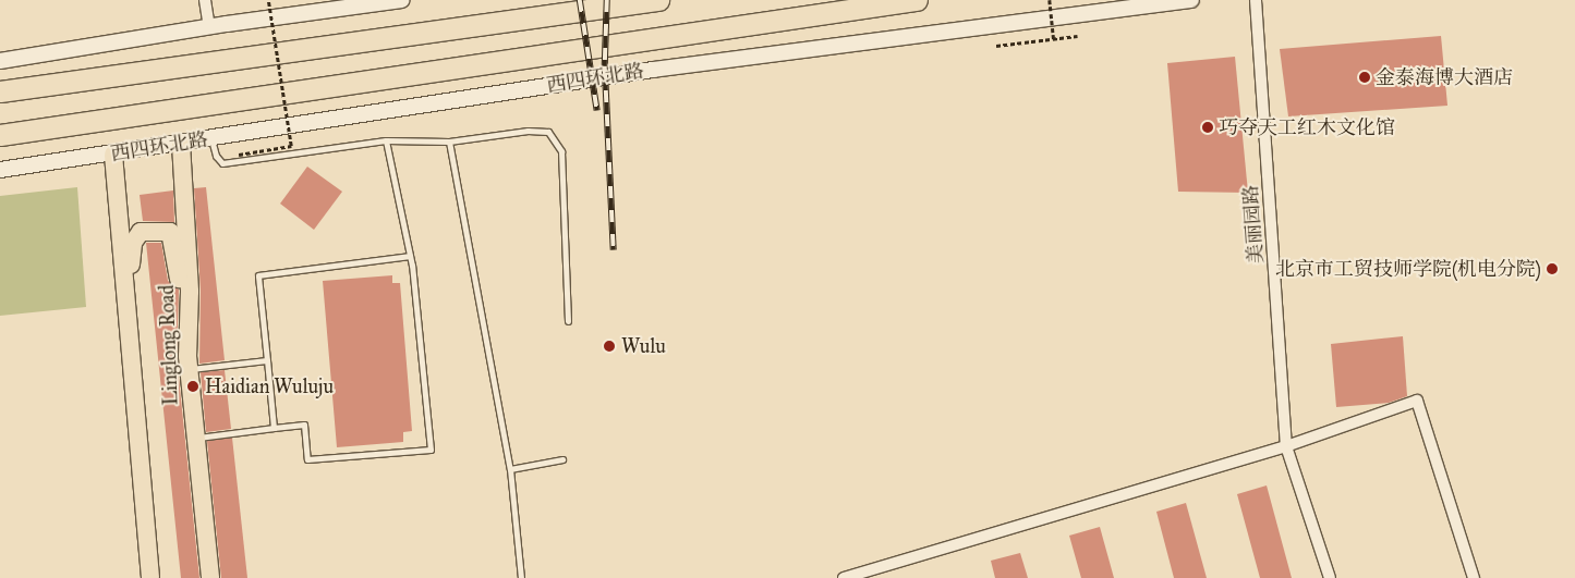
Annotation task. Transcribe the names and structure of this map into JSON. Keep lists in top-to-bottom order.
{
  "streets": {
    "highway": ["西四环北路"],
    "main road": ["Linglong Road"],
    "street": ["美丽园路"]
  },
  "crossings": [
    ["西四环北路", "Linglong Road"]
  ],
  "places": [
    "金泰海博大酒店",
    "巧夺天工红木文化馆",
    "北京市工贸技师学院(机电分院)",
    "Wulu",
    "Haidian Wuluju"
  ]
}
